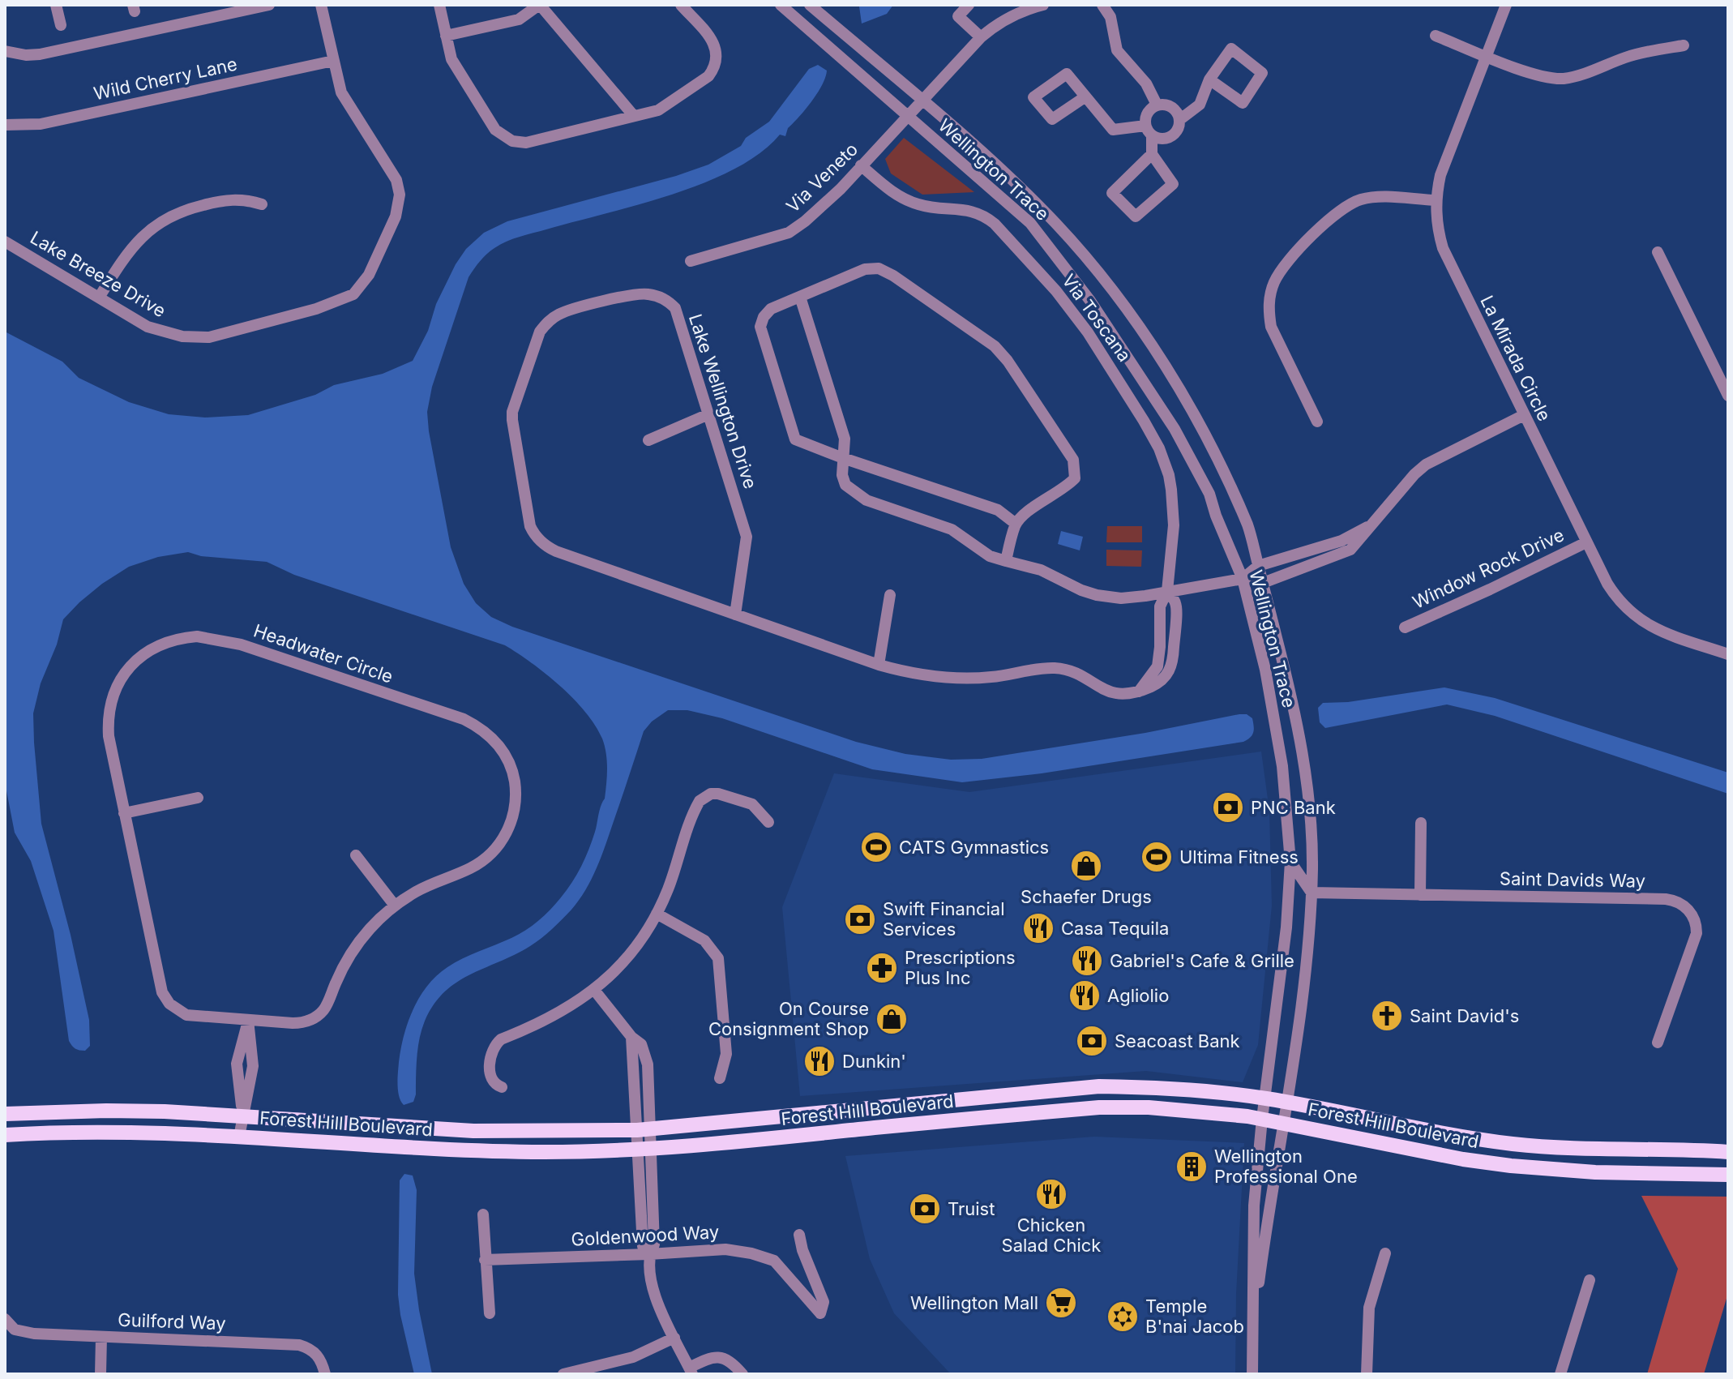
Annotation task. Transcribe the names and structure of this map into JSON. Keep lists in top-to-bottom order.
{
  "streets": {
    "main road": ["Forest Hill Boulevard"],
    "street": [
      "Wild Cherry Lane",
      "Wellington Trace",
      "Via Veneto",
      "Lake Breeze Drive",
      "Via Toscana",
      "La Mirada Circle",
      "Lake Wellington Drive",
      "Window Rock Drive",
      "Headwater Circle",
      "Saint Davids Way",
      "Goldenwood Way",
      "Guilford Way"
    ]
  },
  "crossings": [
    ["Wild Cherry Lane", "Lake Breeze Drive"],
    ["Wellington Trace", "Via Veneto"],
    ["Wellington Trace", "Saint Davids Way"],
    ["Wellington Trace", "Forest Hill Boulevard"],
    ["Via Veneto", "Via Toscana"],
    ["Via Toscana", "Lake Wellington Drive"],
    ["La Mirada Circle", "Window Rock Drive"]
  ],
  "places": {
    "bank": [
      "PNC Bank",
      "Swift Financial Services",
      "Seacoast Bank",
      "Truist"
    ],
    "sports": ["CATS Gymnastics", "Ultima Fitness"],
    "shop": ["Schaefer Drugs", "On Course Consignment Shop"],
    "restaurant": [
      "Casa Tequila",
      "Gabriel's Cafe & Grille",
      "Agliolio",
      "Dunkin'",
      "Chicken Salad Chick"
    ],
    "pharmacy": ["Prescriptions Plus Inc"],
    "church": ["Saint David's"],
    "building": ["Wellington Professional One"],
    "supermarket": ["Wellington Mall"],
    "synagogue": ["Temple B'nai Jacob"]
  }
}
